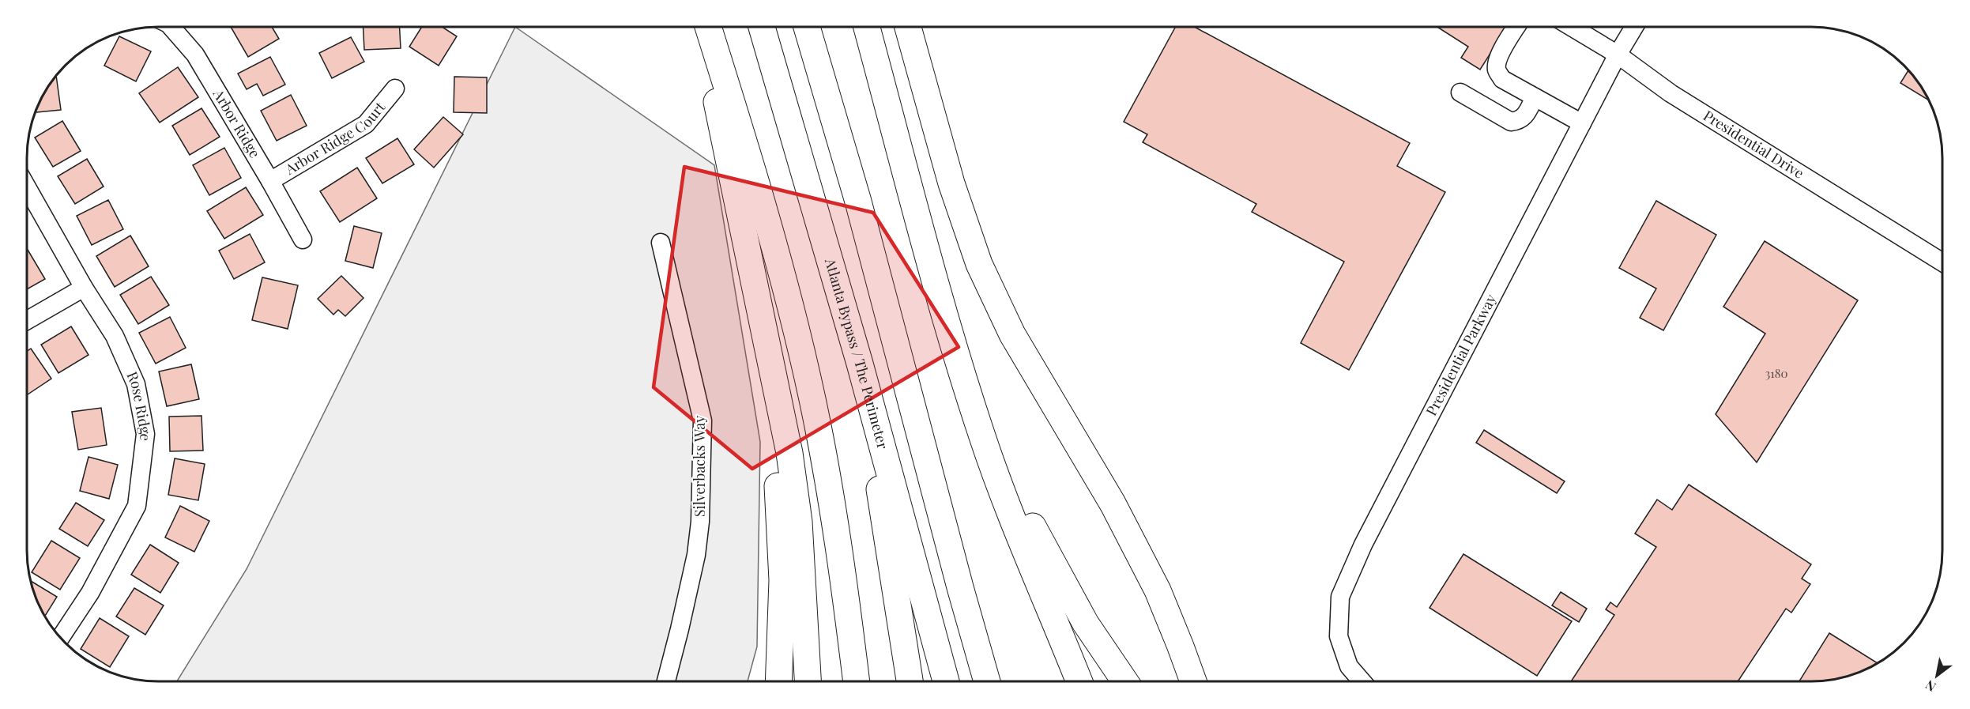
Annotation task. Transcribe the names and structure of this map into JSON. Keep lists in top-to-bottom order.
{
  "streets": {
    "highway": ["Atlanta Bypass / The Perimeter"],
    "street": [
      "Arbor Ridge",
      "Arbor Ridge Court",
      "Presidential Drive",
      "Presidential Parkway",
      "Rose Ridge",
      "Silverbacks Way"
    ]
  },
  "crossings": [
    ["Arbor Ridge", "Arbor Ridge Court"],
    ["Presidential Drive", "Presidential Parkway"]
  ],
  "house_numbers": ["3180"],
  "north": "bottom left"
}
